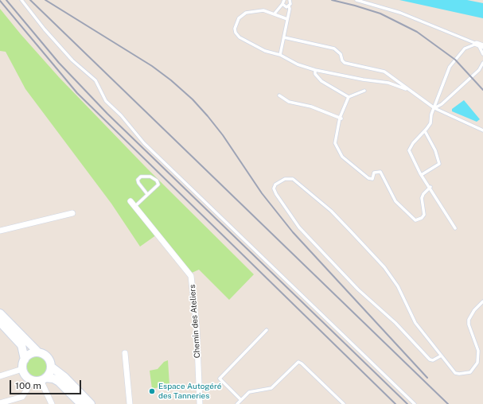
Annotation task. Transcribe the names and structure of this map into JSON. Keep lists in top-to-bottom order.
{
  "streets": {
    "street": ["Chemin des Ateliers"]
  },
  "places": ["Espace Autogéré des Tanneries"],
  "scale_bar": "100 m"
}
